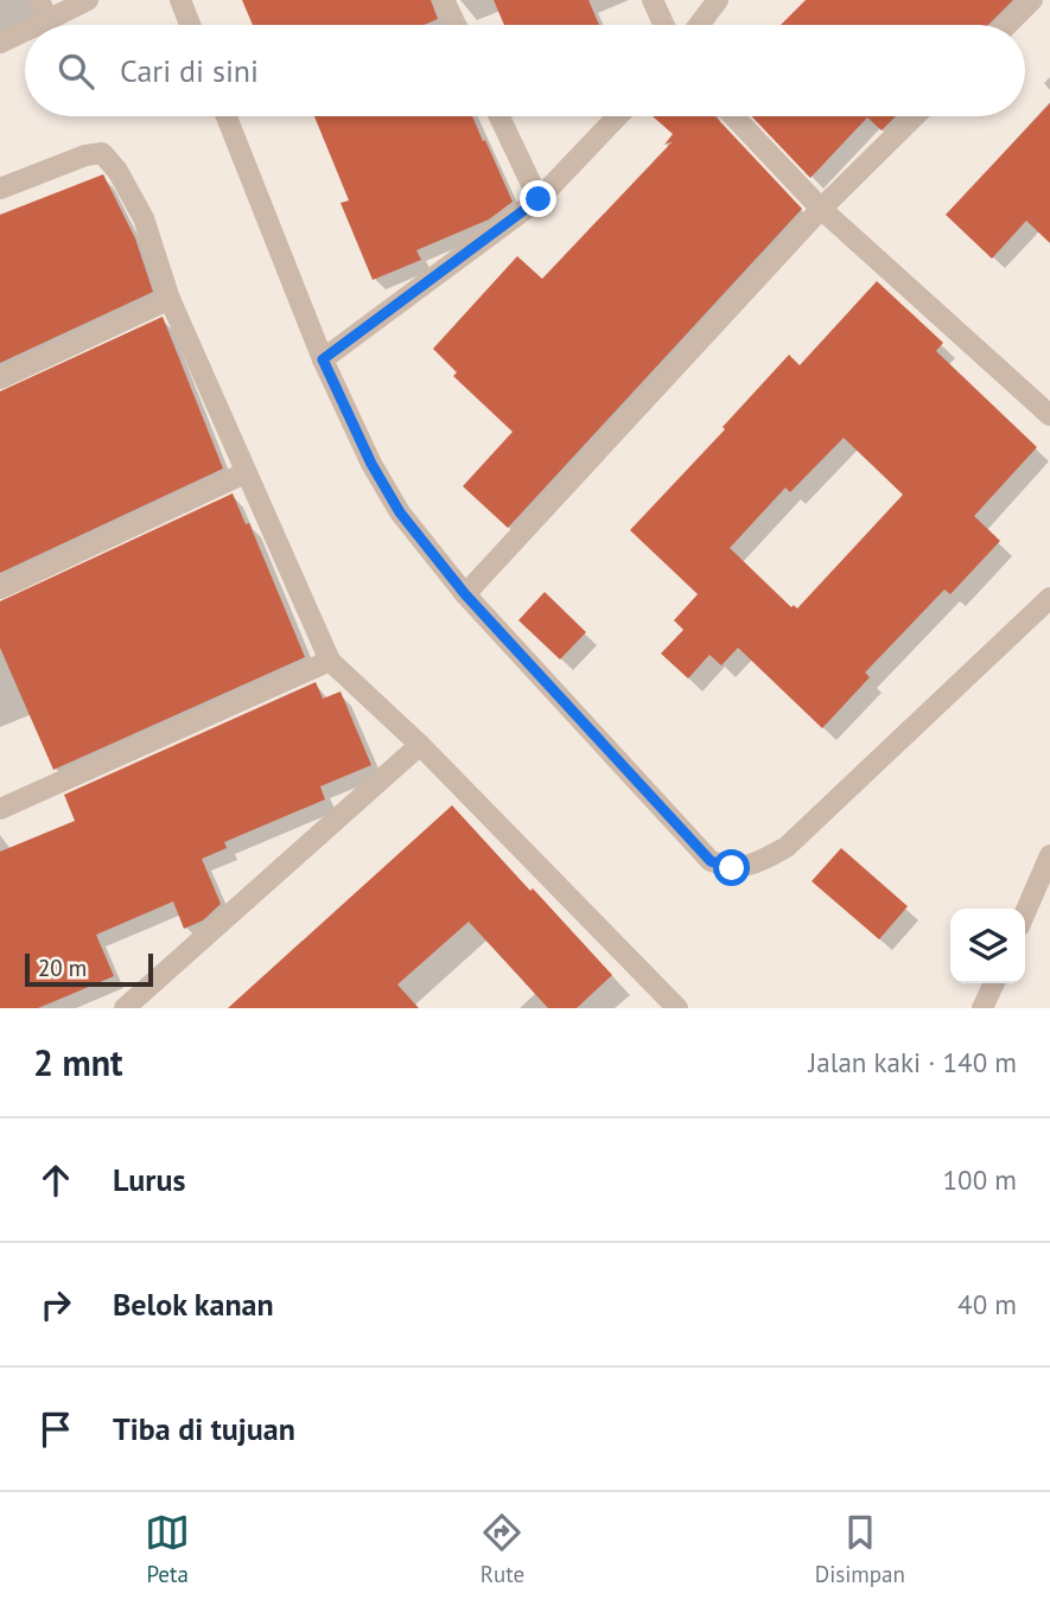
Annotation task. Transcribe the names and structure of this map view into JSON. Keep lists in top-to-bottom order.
{
  "scale_bar": "20 m",
  "page": {
    "search": "Cari di sini",
    "scale": "20 m",
    "heading": ["2 mnt", "Jalan kaki · 140 m"],
    "list": [
      ["Lurus", "100 m"],
      ["Belok kanan", "40 m"],
      "Tiba di tujuan"
    ],
    "nav": ["Peta", "Rute", "Disimpan"]
  }
}
